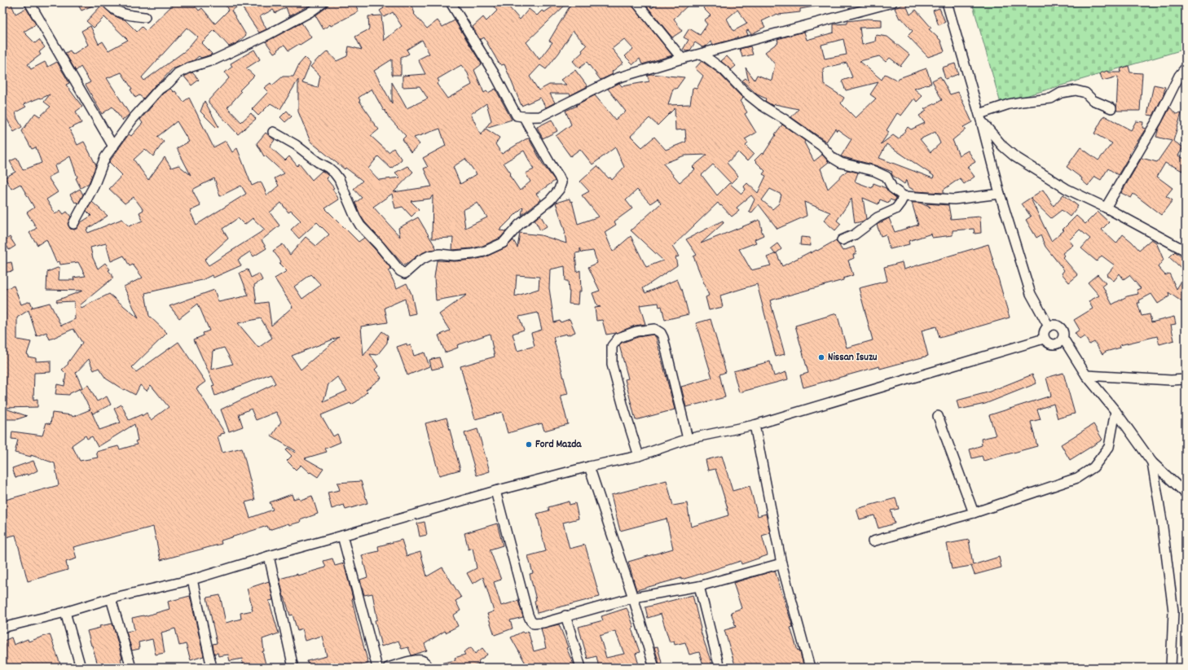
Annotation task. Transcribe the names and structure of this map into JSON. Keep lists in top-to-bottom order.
{
  "places": ["Nissan Isuzu", "Ford Mazda"]
}
